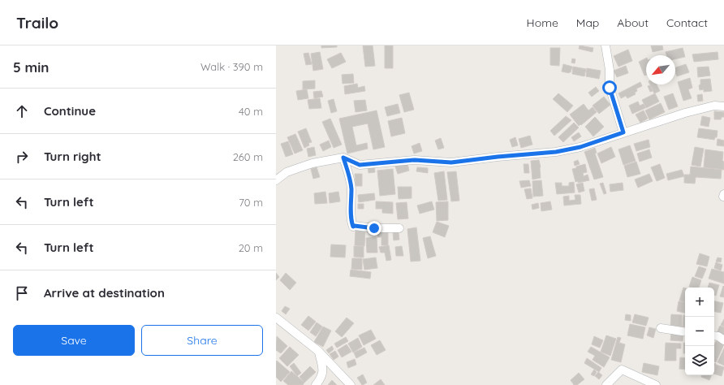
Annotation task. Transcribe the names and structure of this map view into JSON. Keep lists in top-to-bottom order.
{
  "north": "bottom left",
  "page": {
    "header": "Trailo",
    "nav": [
      "Home",
      "Map",
      "About",
      "Contact"
    ],
    "heading": ["5 min", "Walk · 390 m"],
    "list": [
      ["Continue", "40 m"],
      ["Turn right", "260 m"],
      ["Turn left", "70 m"],
      ["Turn left", "20 m"],
      "Arrive at destination"
    ],
    "map_buttons": ["+", "−"],
    "buttons": ["Save", "Share"]
  }
}
